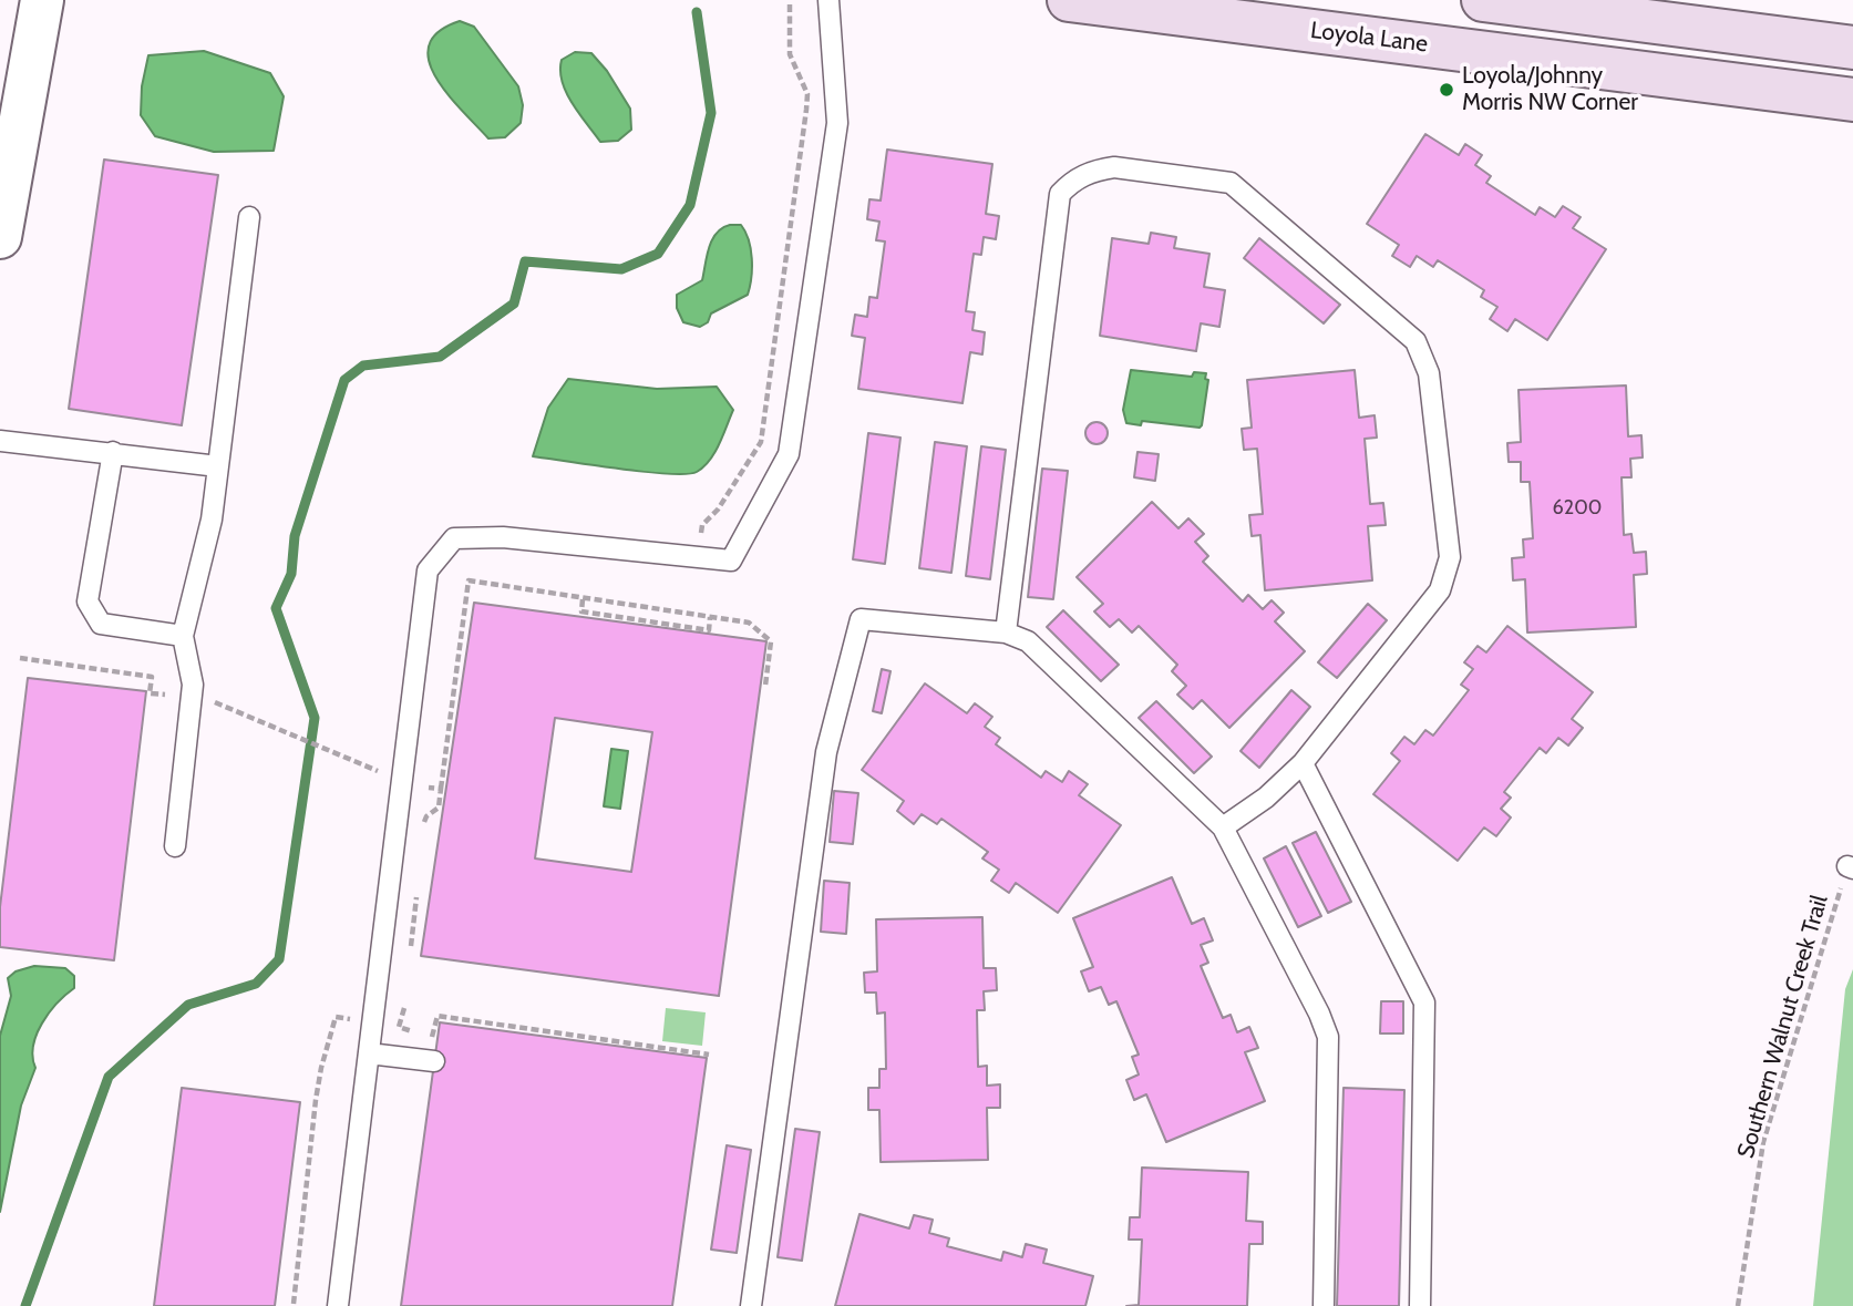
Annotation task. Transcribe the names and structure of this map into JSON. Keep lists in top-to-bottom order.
{
  "streets": {
    "main road": ["Loyola Lane"],
    "path": ["Southern Walnut Creek Trail"]
  },
  "places": ["Loyola/Johnny Morris NW Corner"],
  "house_numbers": ["6200"]
}
